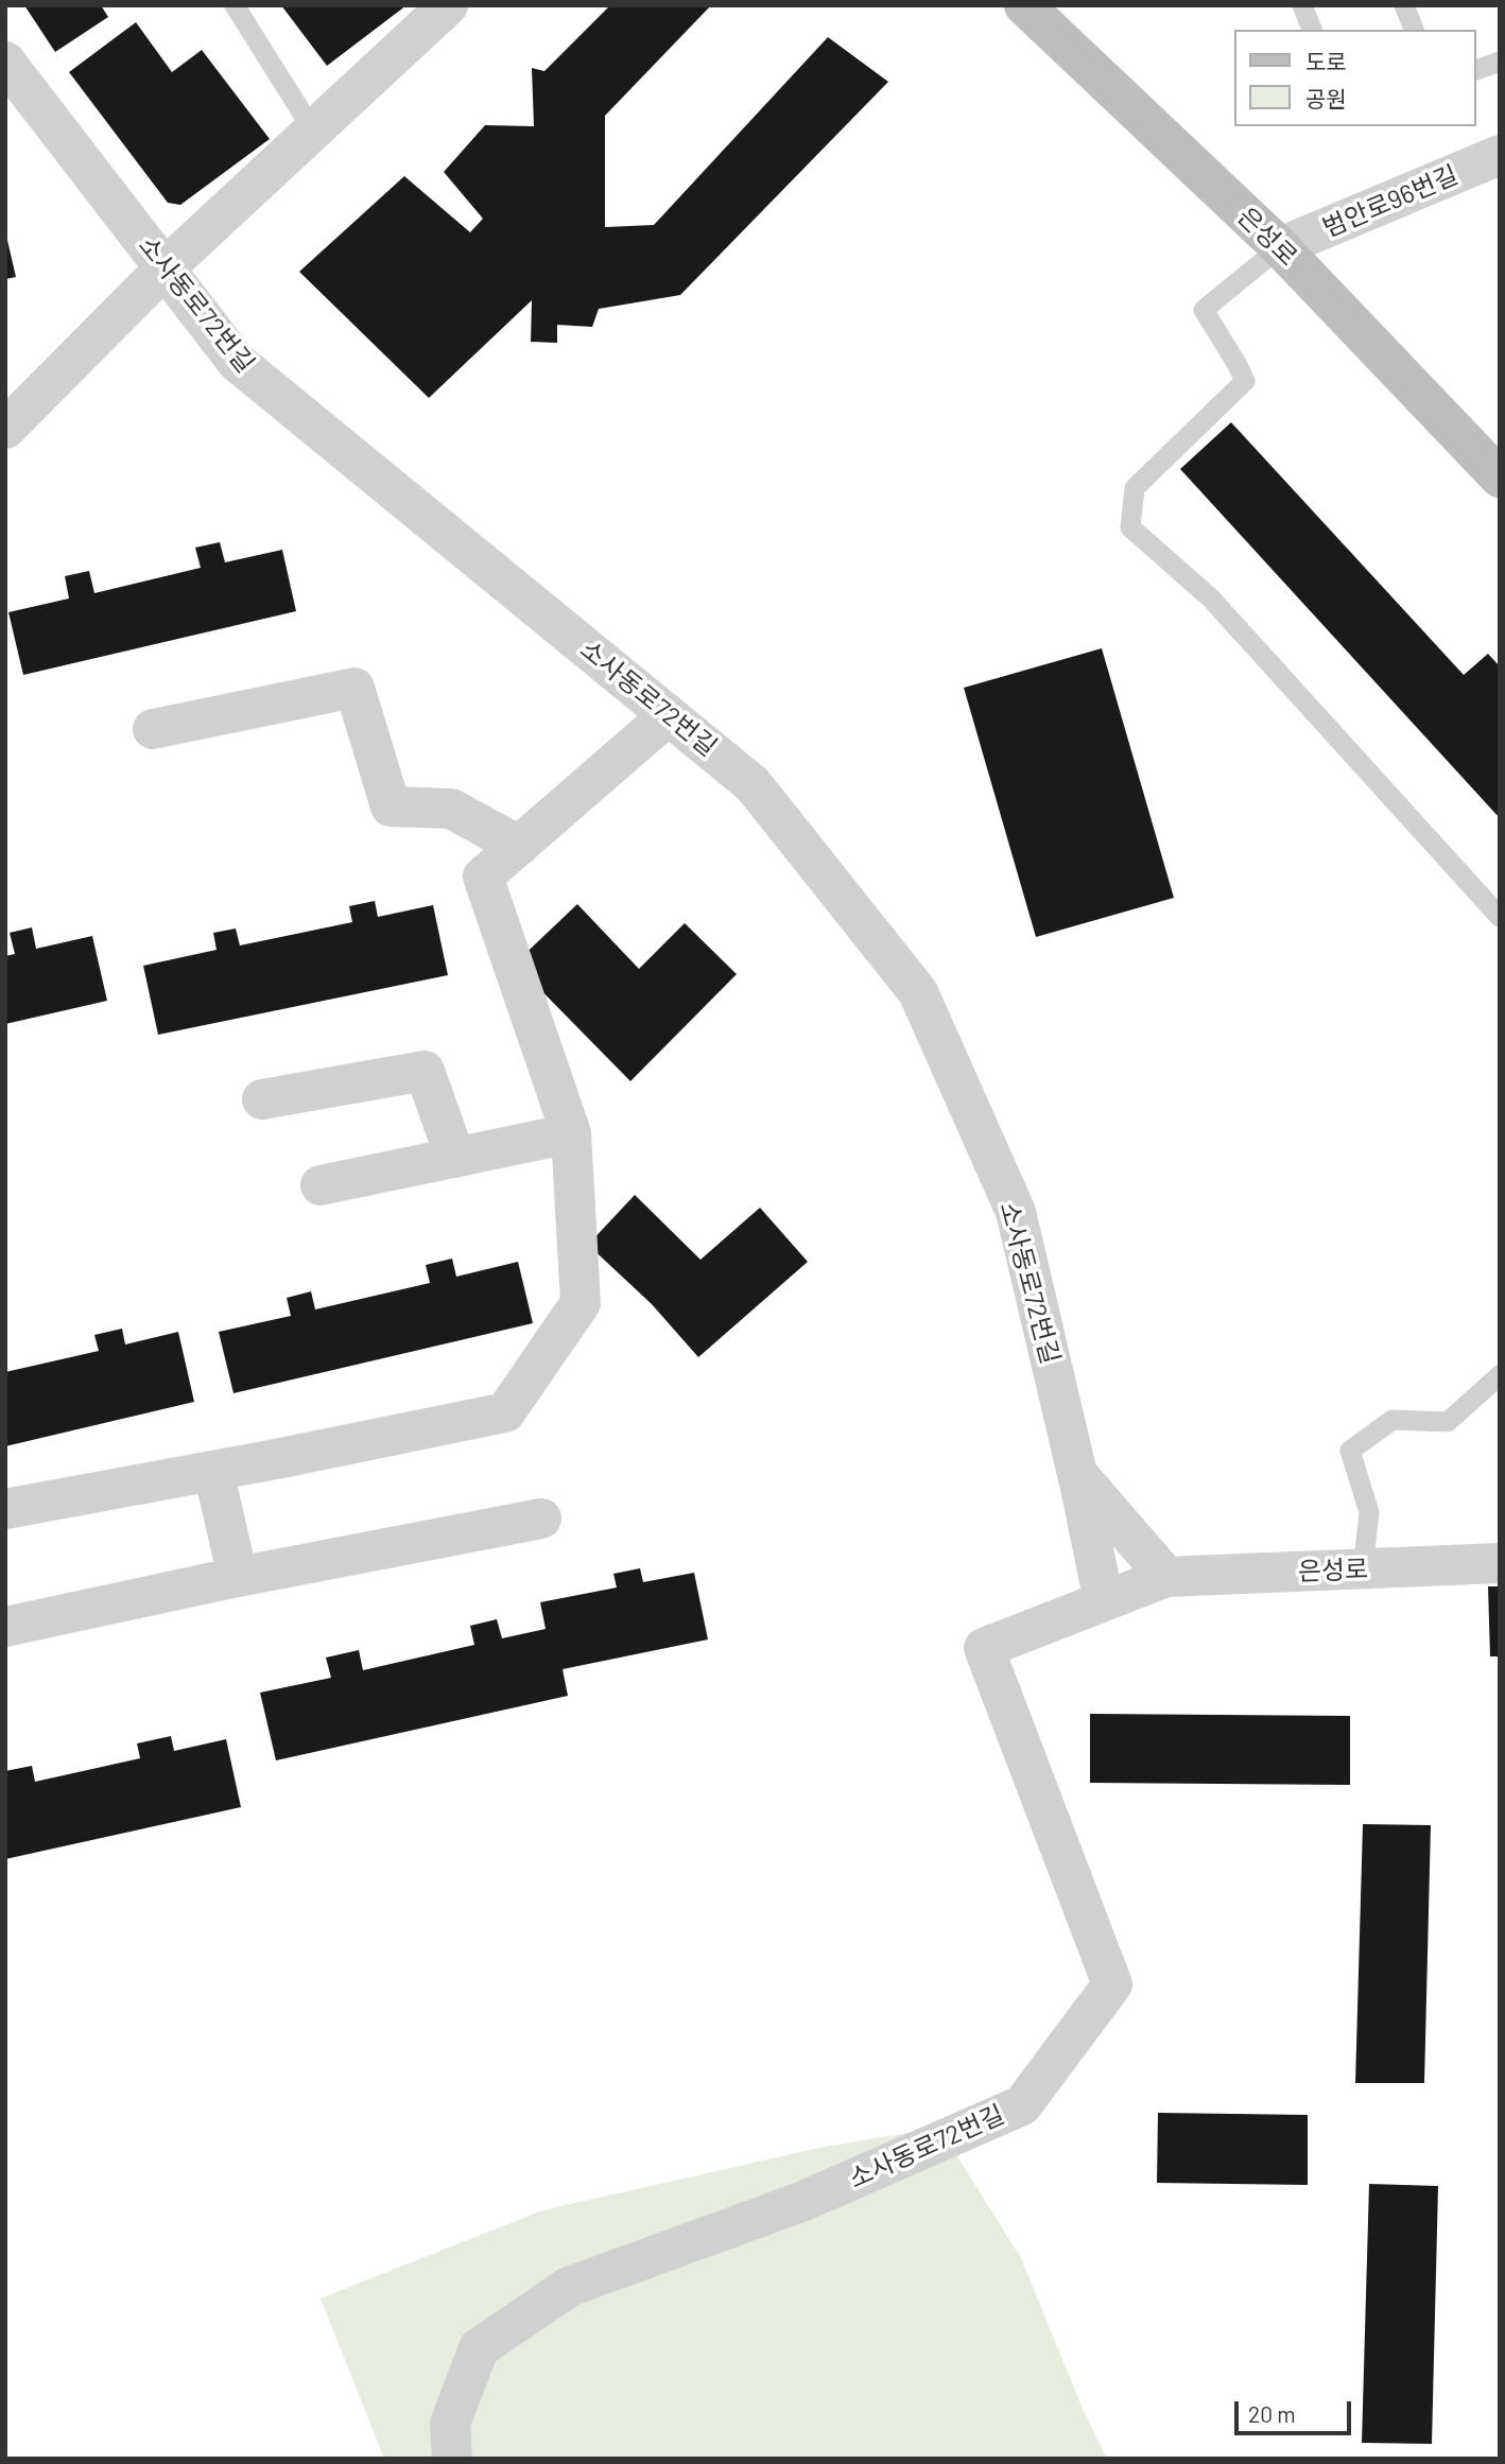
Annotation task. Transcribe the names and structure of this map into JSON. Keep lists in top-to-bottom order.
{
  "streets": {
    "street": ["범안로96번길", "은성로", "소사동로72번길"]
  },
  "crossings": [
    ["범안로96번길", "은성로"],
    ["은성로", "소사동로72번길"]
  ],
  "legend": ["도로", "공원"],
  "scale_bar": "20 m"
}
